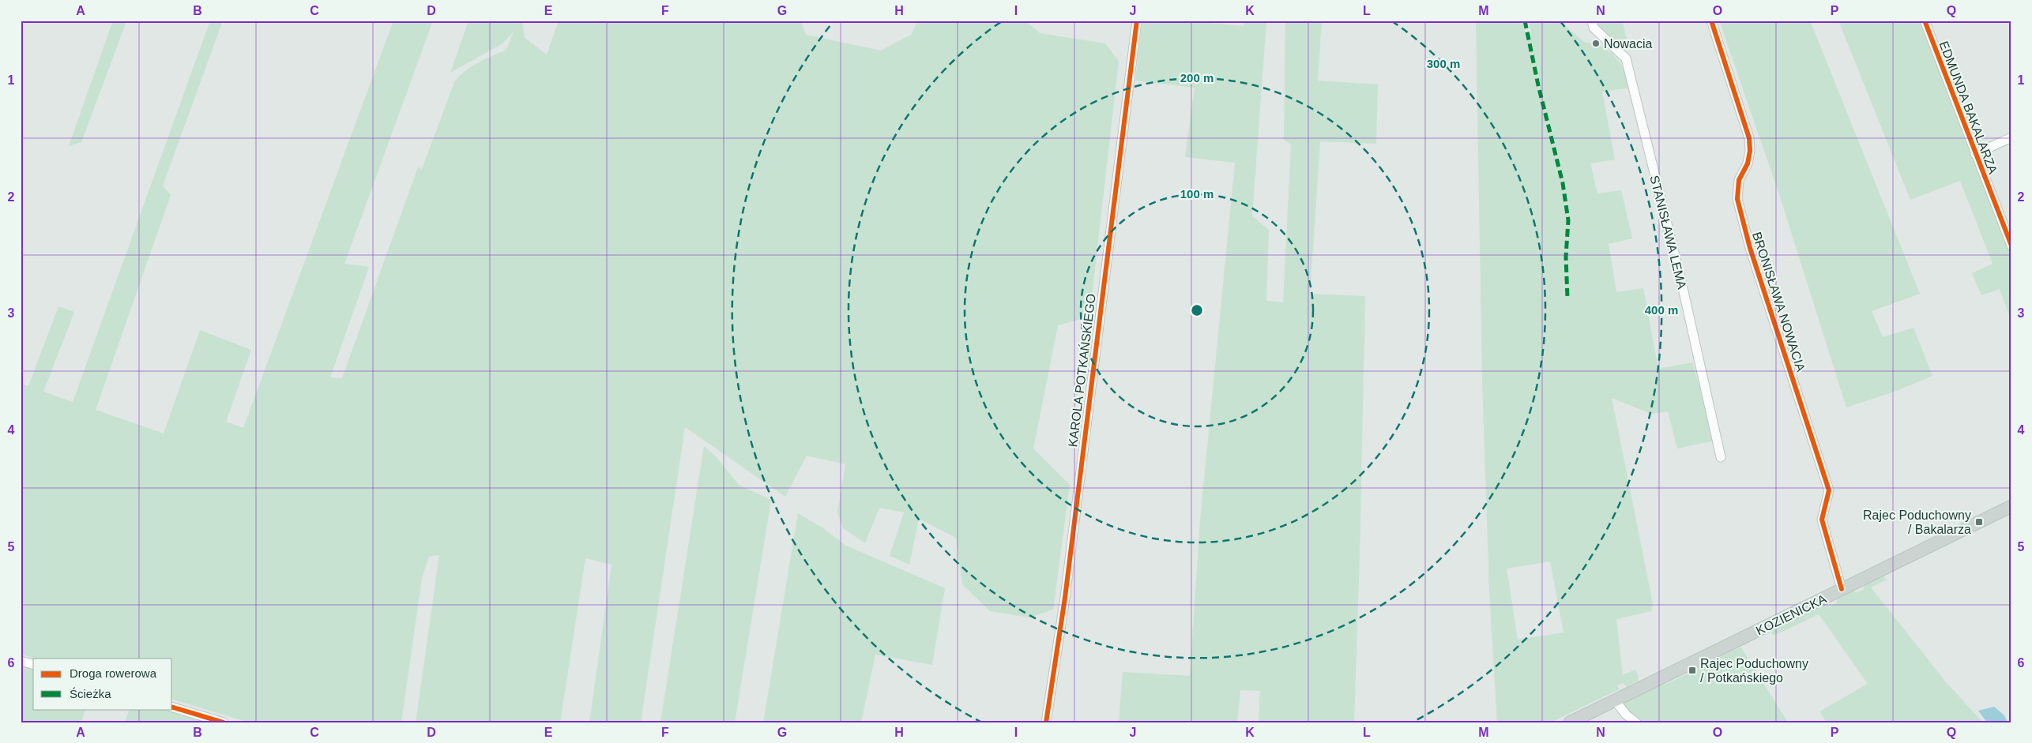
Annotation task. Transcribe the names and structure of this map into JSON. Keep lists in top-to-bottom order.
{
  "streets": {
    "main road": ["KOZIENICKA"],
    "street": [
      "EDMUNDA BAKALARZA",
      "STANISŁAWA LEMA",
      "BRONISŁAWA NOWACIA",
      "KAROLA POTKAŃSKIEGO"
    ]
  },
  "crossings": [
    ["BRONISŁAWA NOWACIA", "KOZIENICKA"]
  ],
  "places": {
    "other": ["Nowacia"],
    "transit": ["Rajec Poduchowny / Bakalarza", "Rajec Poduchowny / Potkańskiego"]
  },
  "legend": ["Droga rowerowa", "Ścieżka"],
  "grid": {
    "columns": [
      "A",
      "B",
      "C",
      "D",
      "E",
      "F",
      "G",
      "H",
      "I",
      "J",
      "K",
      "L",
      "M",
      "N",
      "O",
      "P",
      "Q"
    ],
    "rows": [
      "1",
      "2",
      "3",
      "4",
      "5",
      "6"
    ]
  },
  "rings": [
    "300 m",
    "200 m",
    "100 m",
    "400 m"
  ]
}
